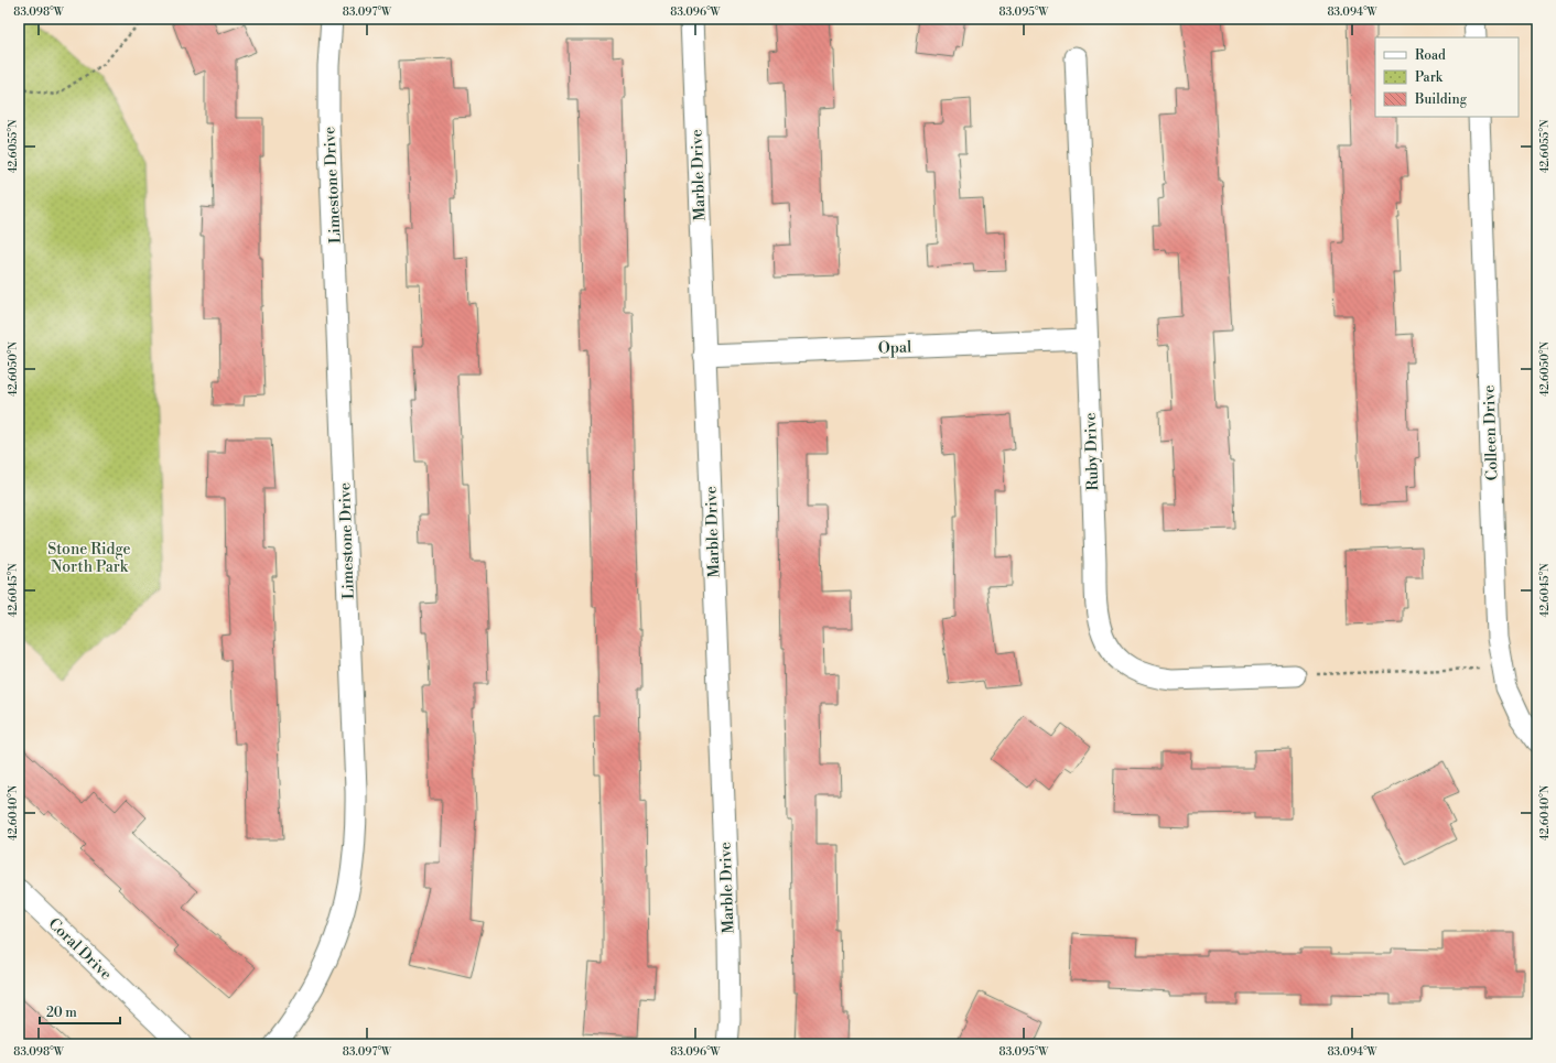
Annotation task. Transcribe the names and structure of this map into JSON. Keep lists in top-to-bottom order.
{
  "streets": {
    "street": [
      "Marble Drive",
      "Limestone Drive",
      "Opal",
      "Colleen Drive",
      "Ruby Drive",
      "Coral Drive"
    ]
  },
  "crossings": [
    ["Marble Drive", "Opal"],
    ["Opal", "Ruby Drive"]
  ],
  "parks": ["Stone Ridge North Park"],
  "legend": ["Road", "Park", "Building"],
  "scale_bar": "20 m",
  "coordinates": [
    "83.098°W",
    "83.097°W",
    "83.096°W",
    "83.095°W",
    "83.094°W",
    "42.6055°N",
    "42.6050°N",
    "42.6045°N",
    "42.6040°N"
  ]
}
